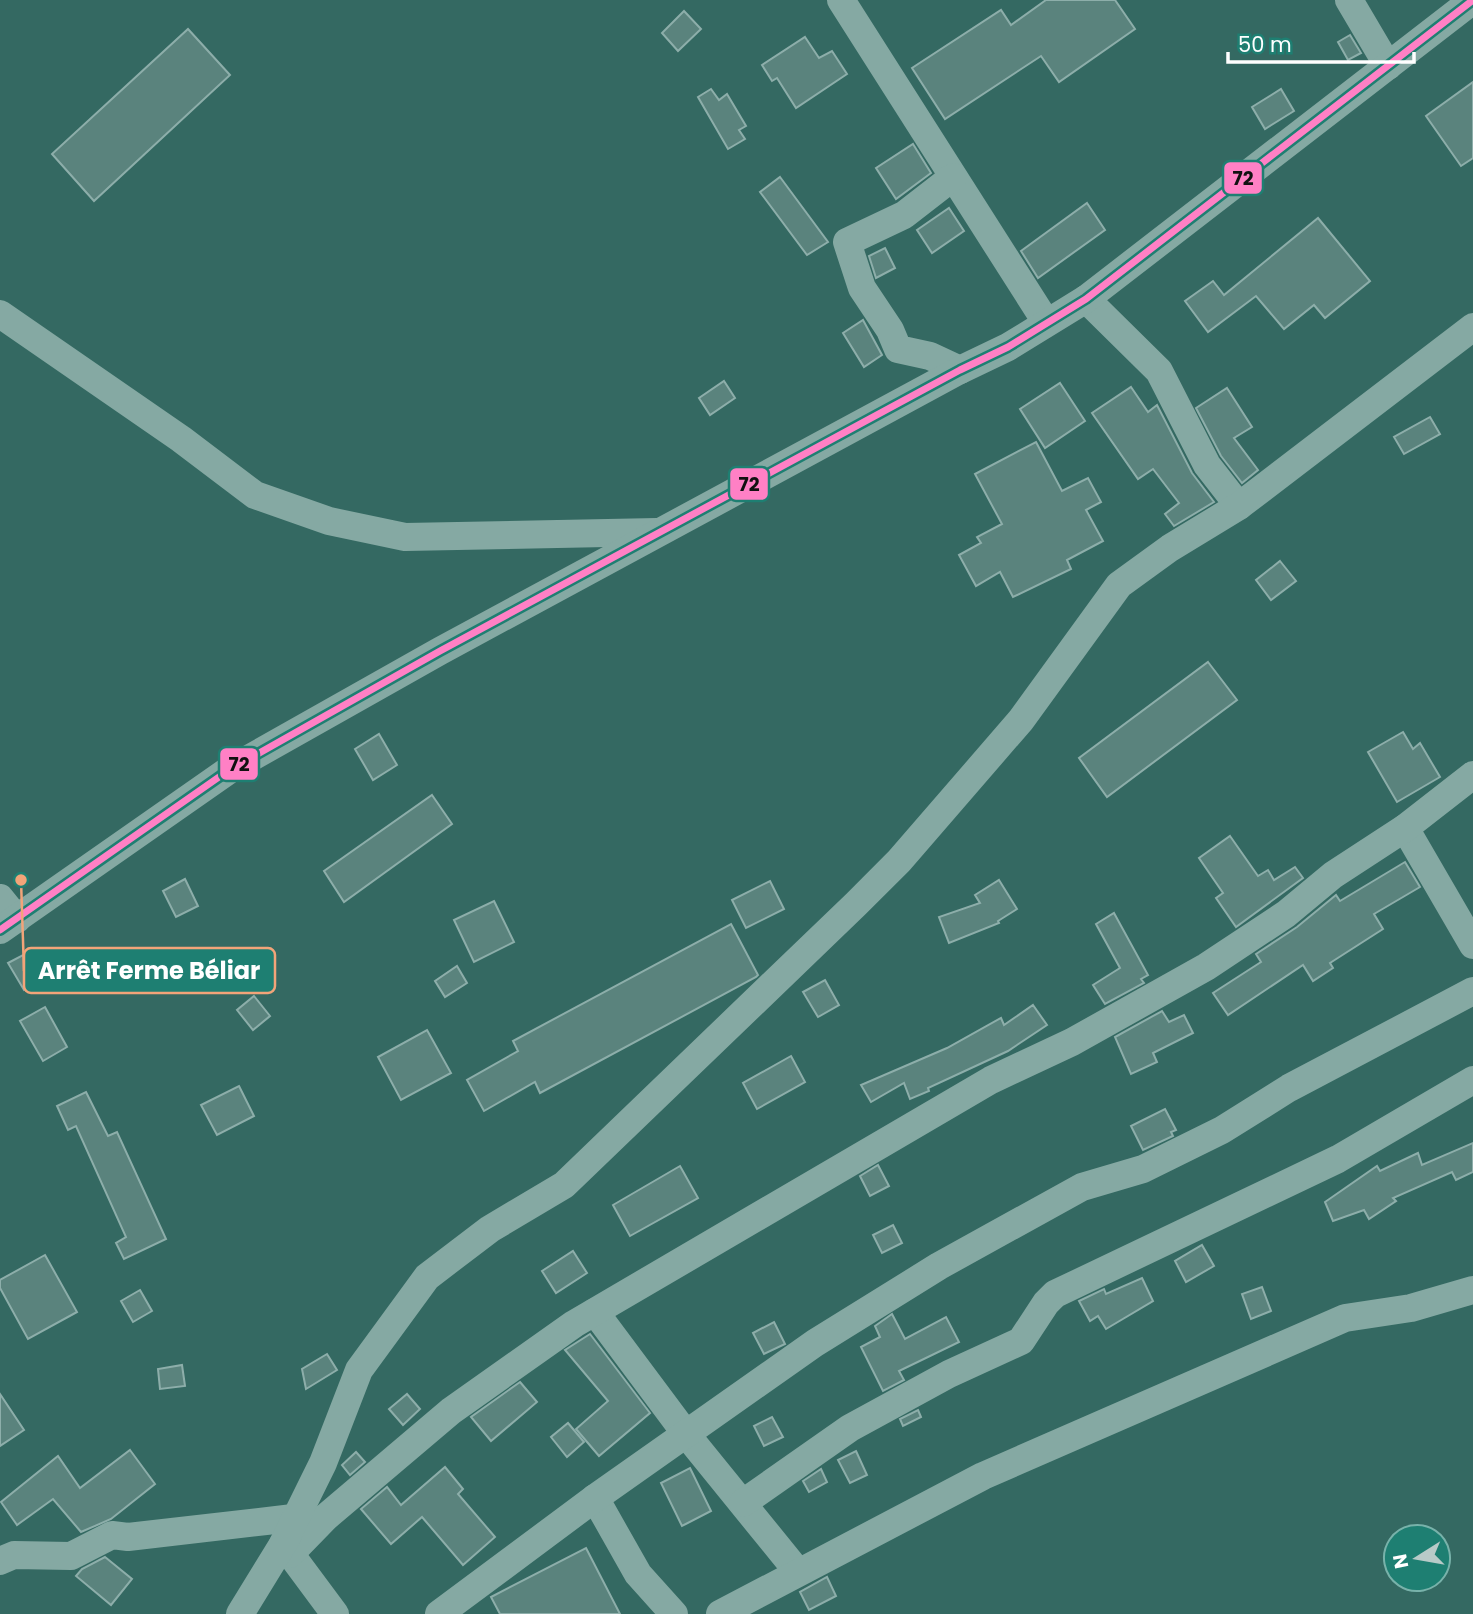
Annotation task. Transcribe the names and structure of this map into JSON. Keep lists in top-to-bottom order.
{
  "places": ["Arrêt Ferme Béliar"],
  "lines": ["transit line 72"],
  "scale_bar": "50 m",
  "north": "left"
}
